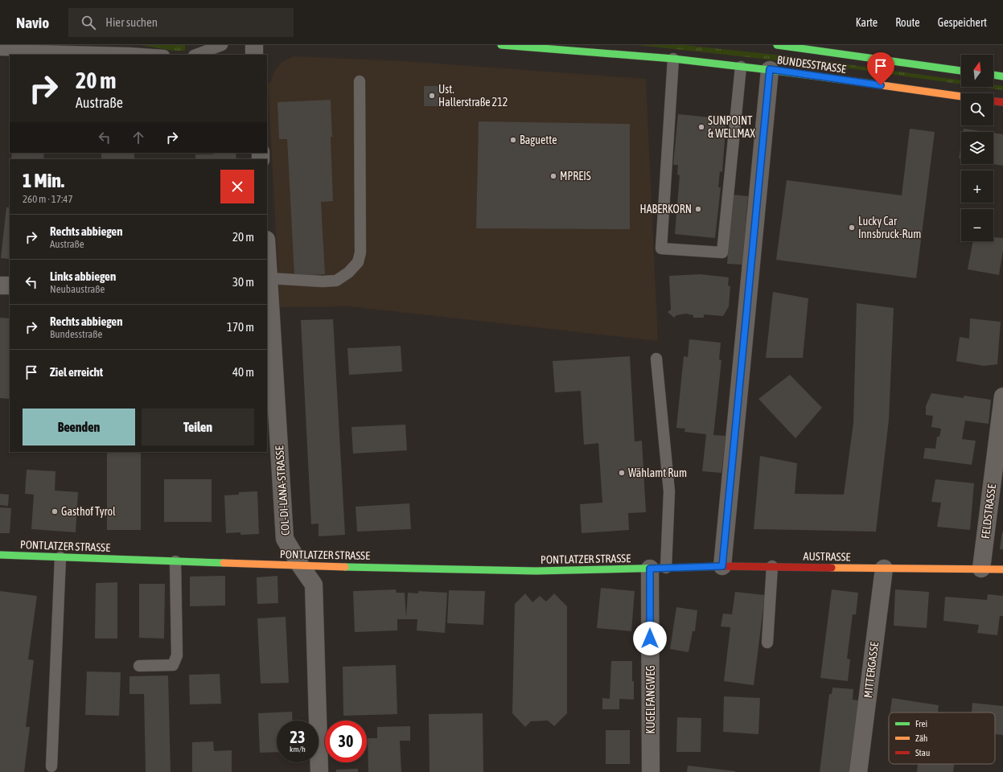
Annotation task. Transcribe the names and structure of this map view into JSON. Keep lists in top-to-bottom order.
{
  "streets": {
    "street": [
      "BUNDESSTRASSE",
      "COL-DI-LANA-STRASSE",
      "FELDSTRASSE",
      "PONTLATZER STRASSE",
      "AUSTRASSE",
      "MITTERGASSE",
      "KUGELFANGWEG"
    ]
  },
  "crossings": [
    ["COL-DI-LANA-STRASSE", "PONTLATZER STRASSE"],
    ["FELDSTRASSE", "AUSTRASSE"],
    ["PONTLATZER STRASSE", "AUSTRASSE"],
    ["PONTLATZER STRASSE", "KUGELFANGWEG"],
    ["AUSTRASSE", "MITTERGASSE"],
    ["AUSTRASSE", "KUGELFANGWEG"]
  ],
  "places": [
    "Ust. Hallerstraße 212",
    "SUNPOINT & WELLMAX",
    "Baguette",
    "MPREIS",
    "HABERKORN",
    "Lucky Car Innsbruck-Rum",
    "Wählamt Rum",
    "Gasthof Tyrol"
  ],
  "legend": ["Frei", "Zäh", "Stau"],
  "north": "top",
  "page": {
    "header": "Navio",
    "search": "Hier suchen",
    "nav": ["Karte", "Route", "Gespeichert"],
    "map_buttons": ["+", "−"],
    "turn": ["20 m", "Austraße"],
    "heading": ["1 Min.", "260 m · 17:47"],
    "list": [
      {
        "name": "Rechts abbiegen",
        "note": "Austraße",
        "value": "20 m"
      },
      {
        "name": "Links abbiegen",
        "note": "Neubaustraße",
        "value": "30 m"
      },
      {
        "name": "Rechts abbiegen",
        "note": "Bundesstraße",
        "value": "170 m"
      },
      {
        "name": "Ziel erreicht",
        "value": "40 m"
      }
    ],
    "buttons": ["Beenden", "Teilen"],
    "speed": "23 km/h",
    "limit": "30"
  }
}
